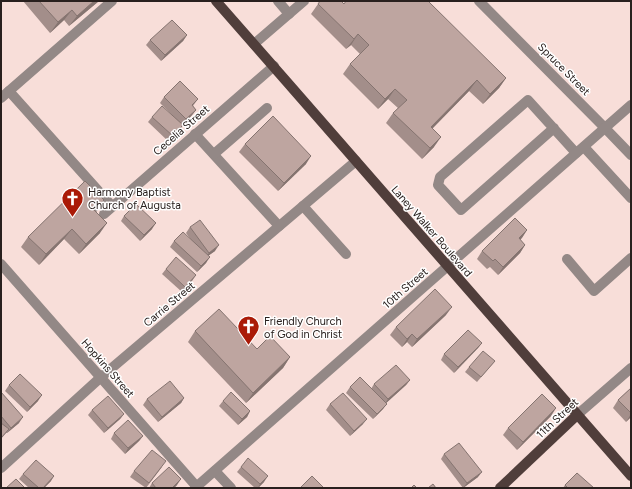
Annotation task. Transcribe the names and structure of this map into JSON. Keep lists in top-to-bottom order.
{
  "streets": {
    "main road": ["Laney Walker Boulevard", "11th Street"],
    "street": [
      "Spruce Street",
      "Cecelia Street",
      "10th Street",
      "Carrie Street",
      "Hopkins Street"
    ]
  },
  "crossings": [
    ["Spruce Street", "10th Street"],
    ["Cecelia Street", "Laney Walker Boulevard"],
    ["Laney Walker Boulevard", "10th Street"],
    ["Laney Walker Boulevard", "Carrie Street"],
    ["Laney Walker Boulevard", "11th Street"],
    ["10th Street", "Hopkins Street"],
    ["Carrie Street", "Hopkins Street"]
  ],
  "places": {
    "church": ["Harmony Baptist Church of Augusta", "Friendly Church of God in Christ"]
  }
}
